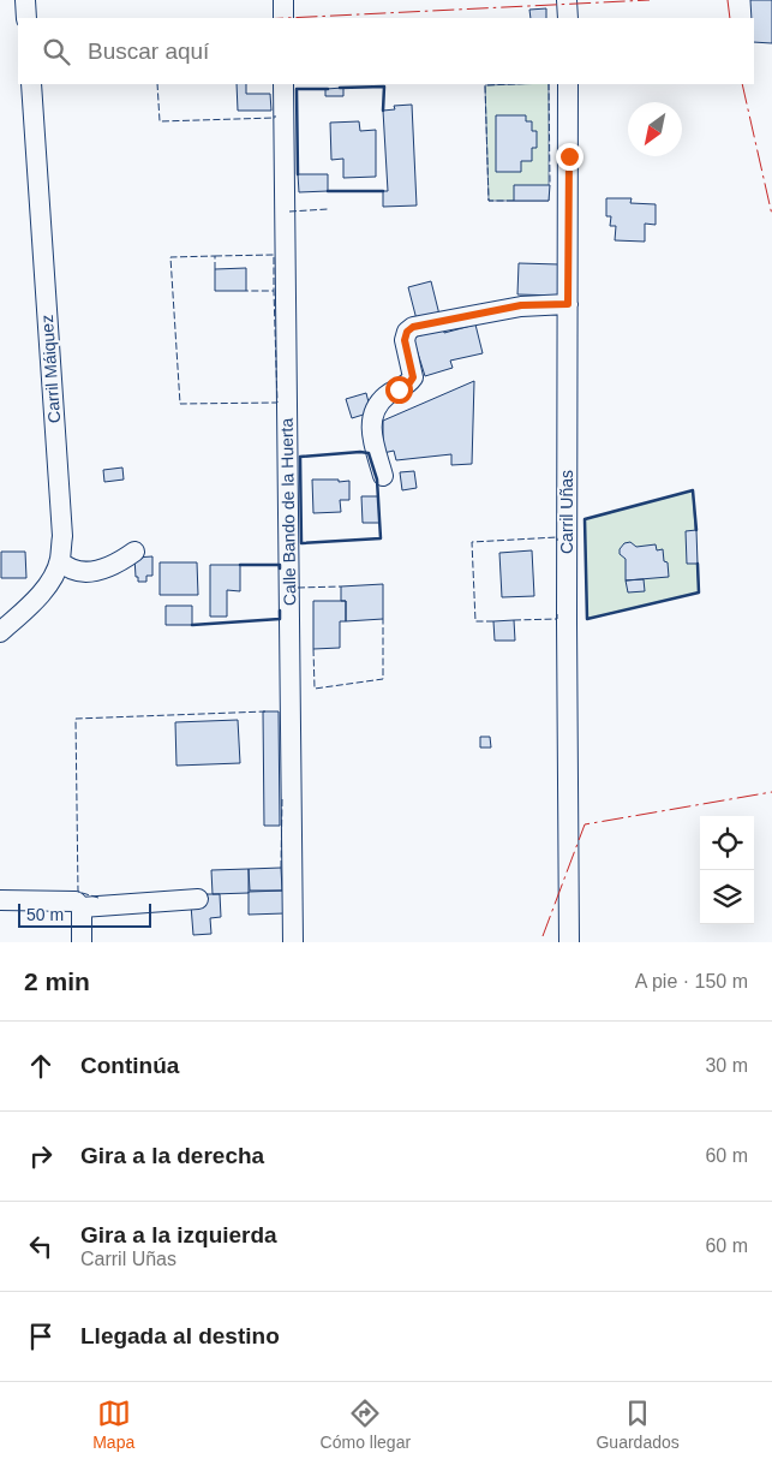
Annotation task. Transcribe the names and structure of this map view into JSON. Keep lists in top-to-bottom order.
{
  "streets": {
    "street": ["Carril Máiquez", "Calle Bando de la Huerta", "Carril Uñas"]
  },
  "scale_bar": "50 m",
  "north": "bottom left",
  "page": {
    "search": "Buscar aquí",
    "scale": "50 m",
    "heading": ["2 min", "A pie · 150 m"],
    "list": [
      ["Continúa", "30 m"],
      ["Gira a la derecha", "60 m"],
      ["Gira a la izquierda", "Carril Uñas", "60 m"],
      "Llegada al destino"
    ],
    "nav": ["Mapa", "Cómo llegar", "Guardados"]
  }
}
